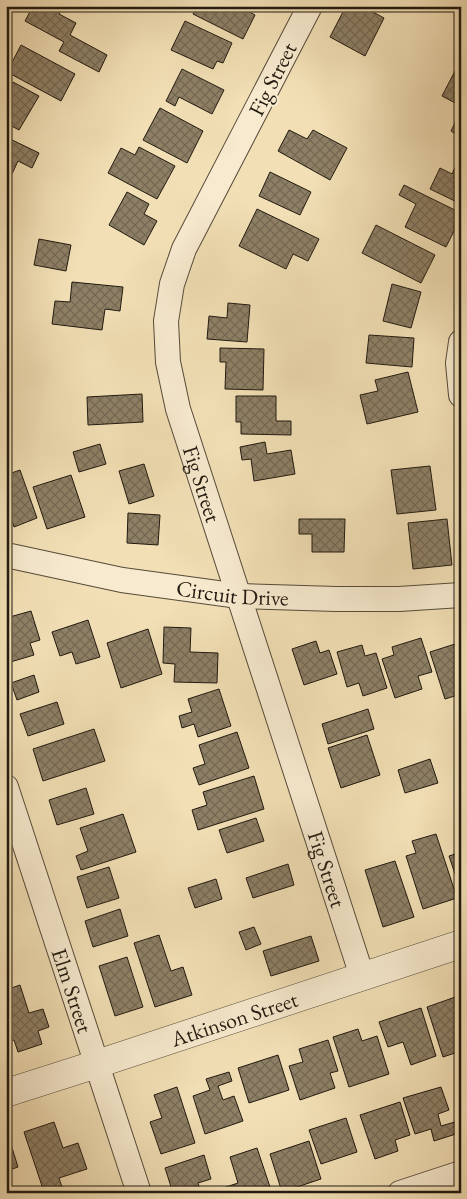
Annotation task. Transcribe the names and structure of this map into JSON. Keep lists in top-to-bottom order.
{
  "streets": {
    "street": [
      "Fig Street",
      "Circuit Drive",
      "Elm Street",
      "Atkinson Street"
    ]
  },
  "crossings": [
    ["Fig Street", "Circuit Drive"],
    ["Fig Street", "Atkinson Street"],
    ["Elm Street", "Atkinson Street"]
  ]
}
